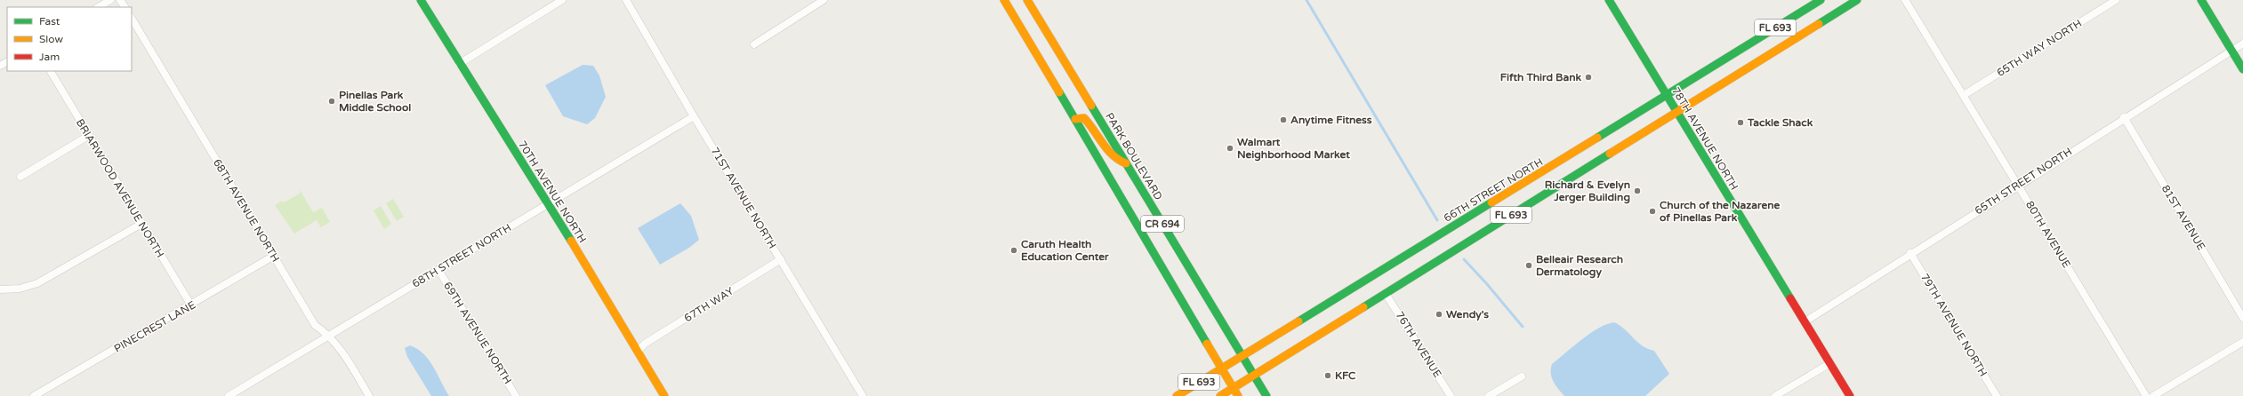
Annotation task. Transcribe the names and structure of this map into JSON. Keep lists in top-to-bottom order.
{
  "streets": {
    "main road": [
      "FL 693",
      "78TH AVENUE NORTH",
      "PARK BOULEVARD",
      "66TH STREET NORTH",
      "70TH AVENUE NORTH",
      "CR 694"
    ],
    "street": [
      "65TH WAY NORTH",
      "65TH STREET NORTH",
      "BRIARWOOD AVENUE NORTH",
      "71ST AVENUE NORTH",
      "68TH AVENUE NORTH",
      "81ST AVENUE",
      "80TH AVENUE",
      "68TH STREET NORTH",
      "67TH WAY",
      "79TH AVENUE NORTH",
      "PINECREST LANE",
      "69TH AVENUE NORTH",
      "76TH AVENUE"
    ]
  },
  "crossings": [
    ["FL 693", "78TH AVENUE NORTH"],
    ["FL 693", "PARK BOULEVARD"],
    ["FL 693", "76TH AVENUE"],
    ["65TH WAY NORTH", "80TH AVENUE"],
    ["78TH AVENUE NORTH", "65TH STREET NORTH"],
    ["78TH AVENUE NORTH", "66TH STREET NORTH"],
    ["PARK BOULEVARD", "66TH STREET NORTH"],
    ["65TH STREET NORTH", "81ST AVENUE"],
    ["65TH STREET NORTH", "80TH AVENUE"],
    ["65TH STREET NORTH", "79TH AVENUE NORTH"],
    ["BRIARWOOD AVENUE NORTH", "PINECREST LANE"],
    ["66TH STREET NORTH", "CR 694"],
    ["70TH AVENUE NORTH", "68TH STREET NORTH"],
    ["70TH AVENUE NORTH", "67TH WAY"],
    ["71ST AVENUE NORTH", "68TH STREET NORTH"],
    ["71ST AVENUE NORTH", "67TH WAY"],
    ["68TH AVENUE NORTH", "68TH STREET NORTH"],
    ["68TH AVENUE NORTH", "PINECREST LANE"],
    ["68TH STREET NORTH", "69TH AVENUE NORTH"]
  ],
  "places": [
    "Fifth Third Bank",
    "Pinellas Park Middle School",
    "Anytime Fitness",
    "Tackle Shack",
    "Walmart Neighborhood Market",
    "Richard & Evelyn Jerger Building",
    "Church of the Nazarene of Pinellas Park",
    "Caruth Health Education Center",
    "Belleair Research Dermatology",
    "Wendy's",
    "KFC"
  ],
  "legend": ["Fast", "Slow", "Jam"]
}
